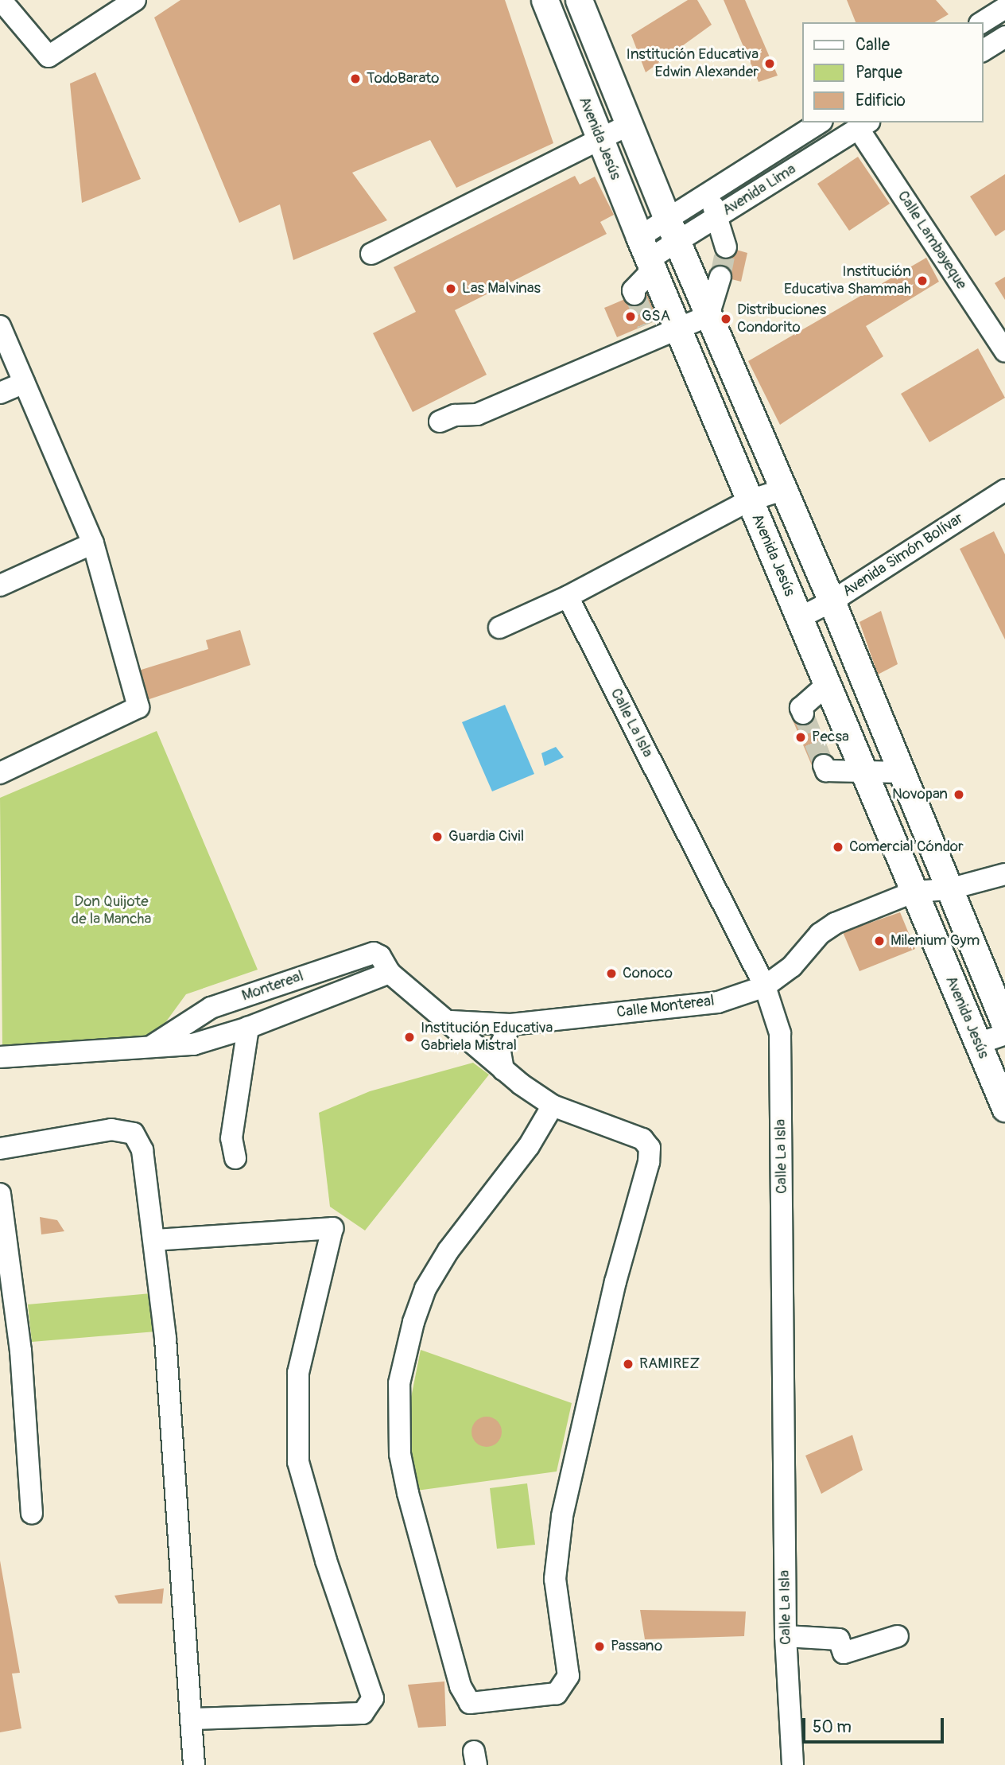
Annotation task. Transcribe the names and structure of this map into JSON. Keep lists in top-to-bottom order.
{
  "streets": {
    "main road": ["Avenida Jesús"],
    "street": [
      "Avenida Lima",
      "Calle Lambayeque",
      "Avenida Simón Bolívar",
      "Calle La Isla",
      "Montereal",
      "Calle Montereal"
    ]
  },
  "crossings": [
    ["Avenida Jesús", "Avenida Lima"],
    ["Avenida Jesús", "Avenida Simón Bolívar"],
    ["Avenida Jesús", "Calle Montereal"],
    ["Avenida Lima", "Calle Lambayeque"],
    ["Calle La Isla", "Calle Montereal"],
    ["Montereal", "Calle Montereal"]
  ],
  "parks": ["Don Quijote de la Mancha"],
  "places": [
    "Institución Educativa Edwin Alexander",
    "TodoBarato",
    "Institución Educativa Shammah",
    "Las Malvinas",
    "GSA",
    "Distribuciones Condorito",
    "Pecsa",
    "Novopan",
    "Guardia Civil",
    "Comercial Cóndor",
    "Milenium Gym",
    "Conoco",
    "Institución Educativa Gabriela Mistral",
    "RAMIREZ",
    "Passano"
  ],
  "legend": ["Calle", "Parque", "Edificio"],
  "scale_bar": "50 m"
}
